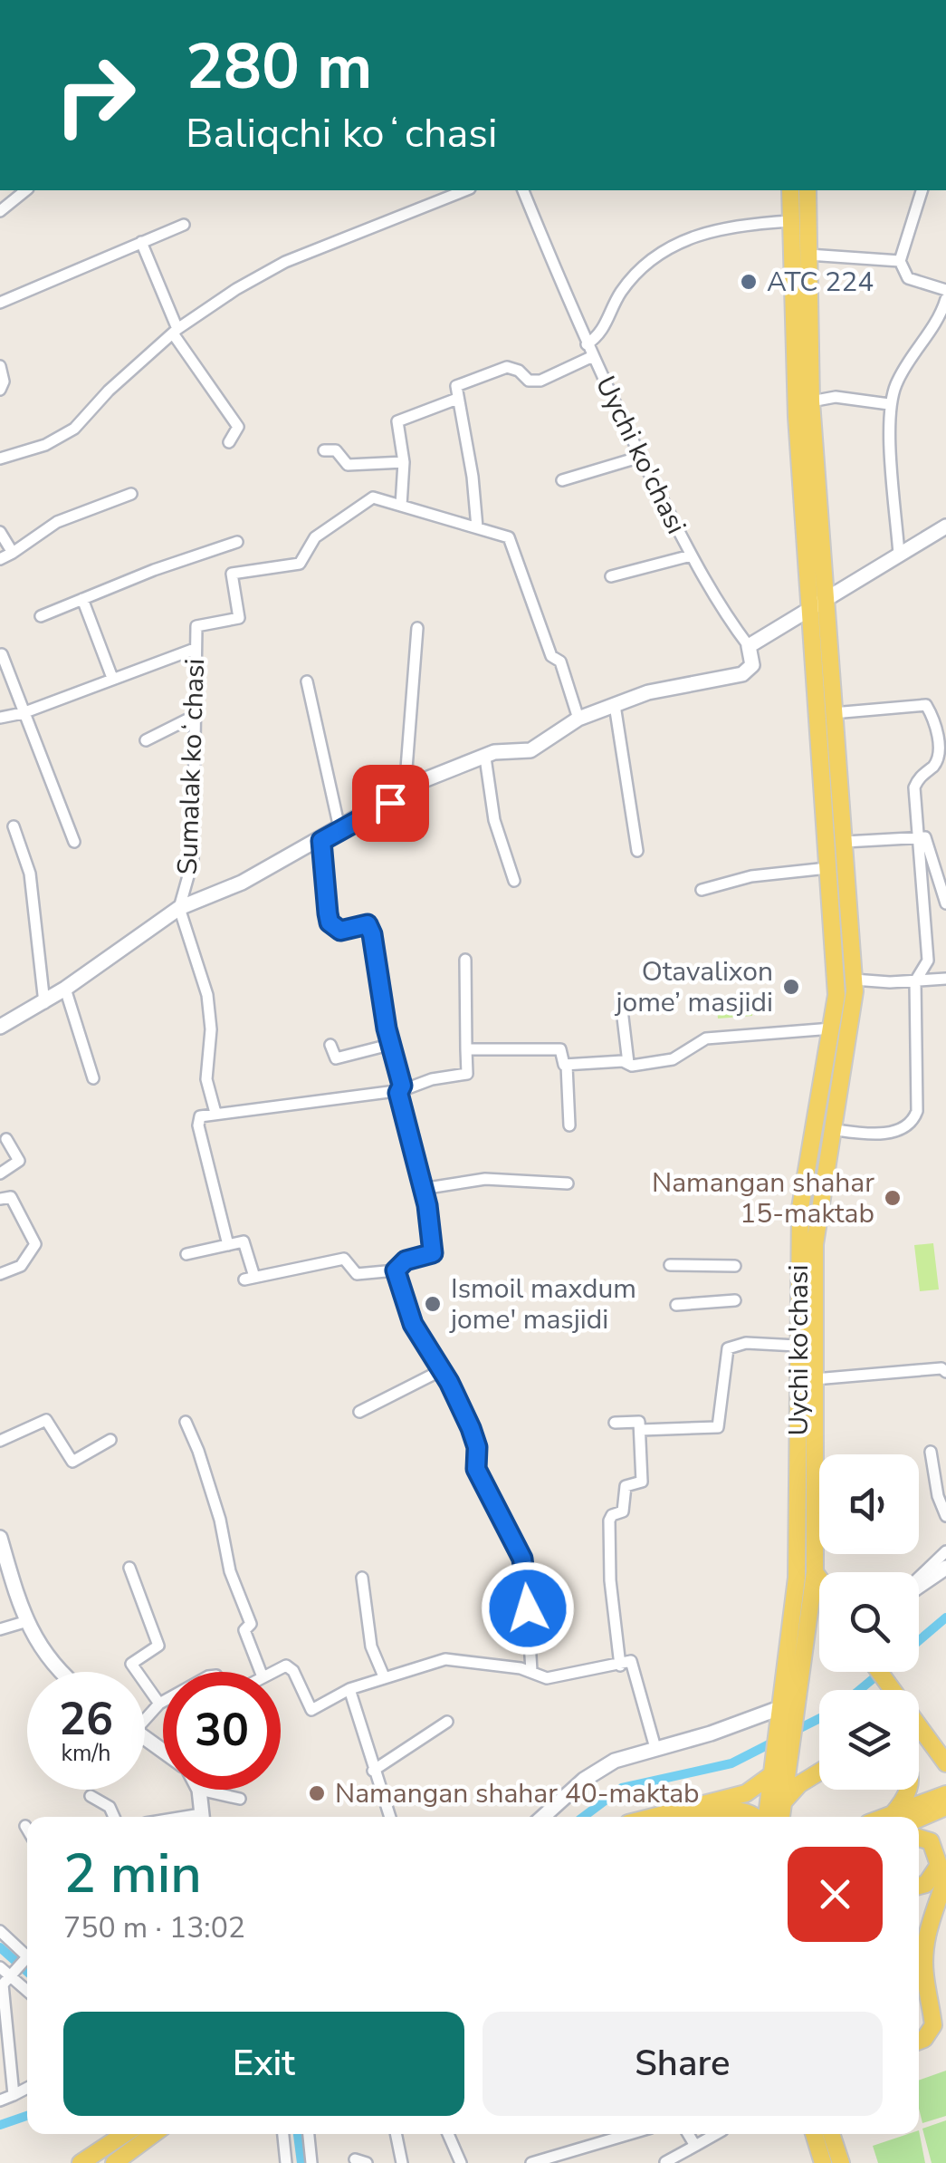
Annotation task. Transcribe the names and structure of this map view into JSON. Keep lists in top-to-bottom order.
{
  "streets": {
    "main road": ["Uychi ko'chasi"],
    "street": ["Sumalak koʻchasi"]
  },
  "places": [
    "ATC 224",
    "Otavalixon jome’ masjidi",
    "Namangan shahar 15-maktab",
    "Ismoil maxdum jome' masjidi",
    "Namangan shahar 40-maktab"
  ],
  "page": {
    "turn": ["280 m", "Baliqchi koʻchasi"],
    "speed": "26 km/h",
    "limit": "30",
    "heading": ["2 min", "750 m · 13:02"],
    "buttons": ["Exit", "Share"]
  }
}
